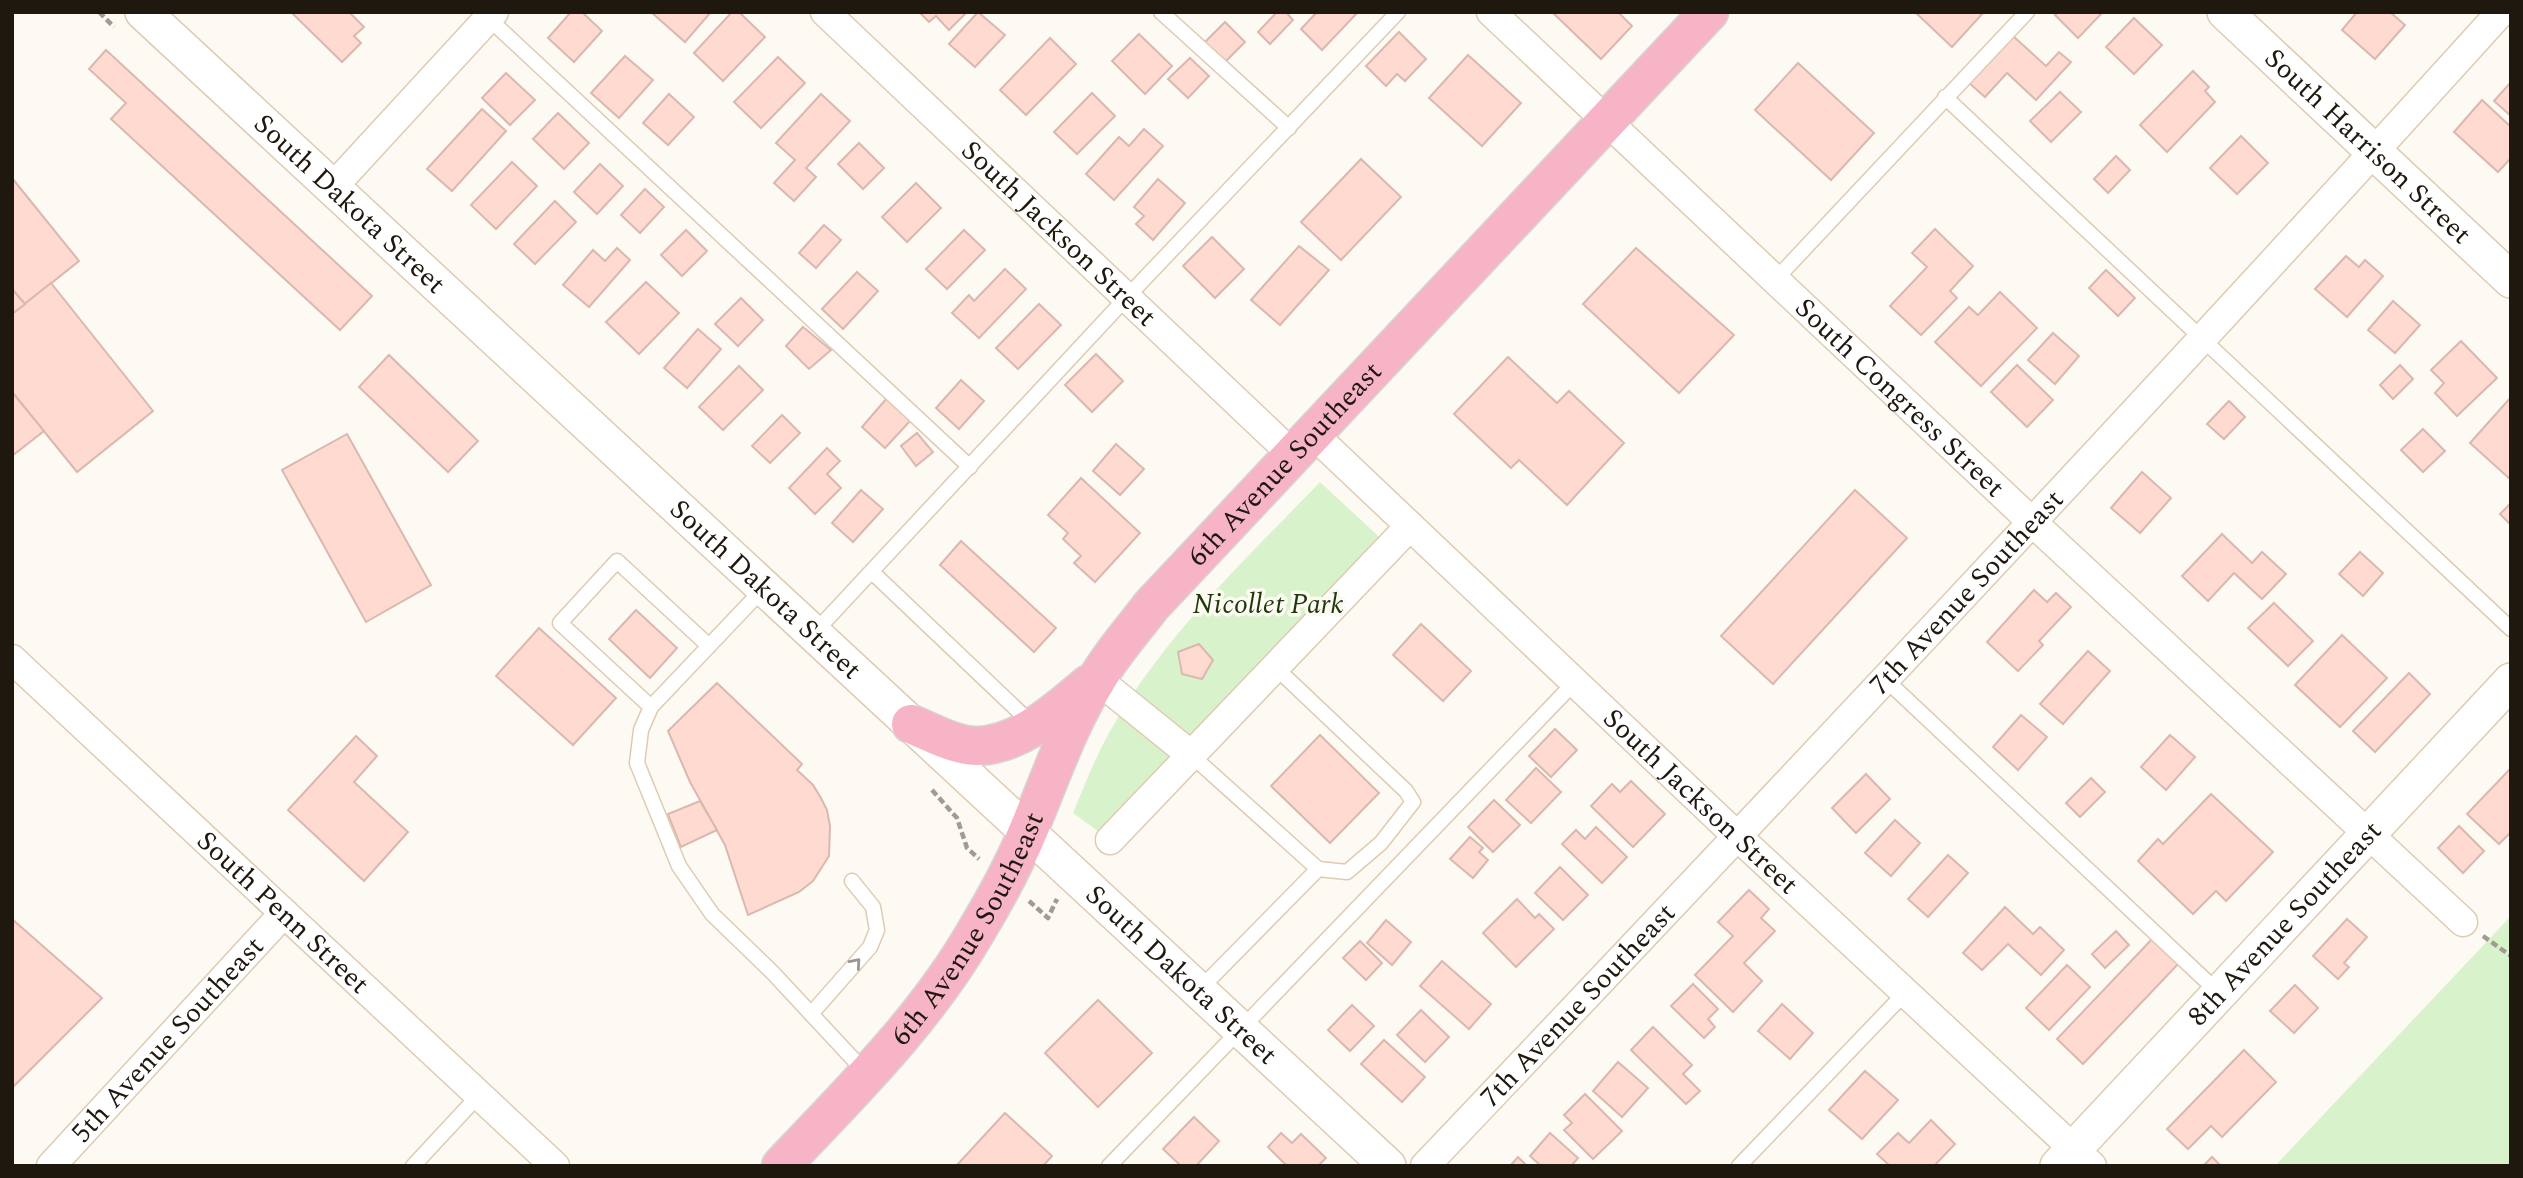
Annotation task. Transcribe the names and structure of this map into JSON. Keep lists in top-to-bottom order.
{
  "streets": {
    "highway": ["6th Avenue Southeast"],
    "street": [
      "South Harrison Street",
      "South Dakota Street",
      "South Jackson Street",
      "South Congress Street",
      "7th Avenue Southeast",
      "South Penn Street",
      "8th Avenue Southeast",
      "5th Avenue Southeast"
    ]
  },
  "crossings": [
    ["South Harrison Street", "7th Avenue Southeast"],
    ["South Dakota Street", "6th Avenue Southeast"],
    ["South Jackson Street", "6th Avenue Southeast"],
    ["South Jackson Street", "7th Avenue Southeast"],
    ["South Jackson Street", "8th Avenue Southeast"],
    ["South Congress Street", "6th Avenue Southeast"],
    ["South Congress Street", "7th Avenue Southeast"],
    ["South Congress Street", "8th Avenue Southeast"],
    ["South Penn Street", "5th Avenue Southeast"]
  ],
  "parks": ["Nicollet Park"]
}
